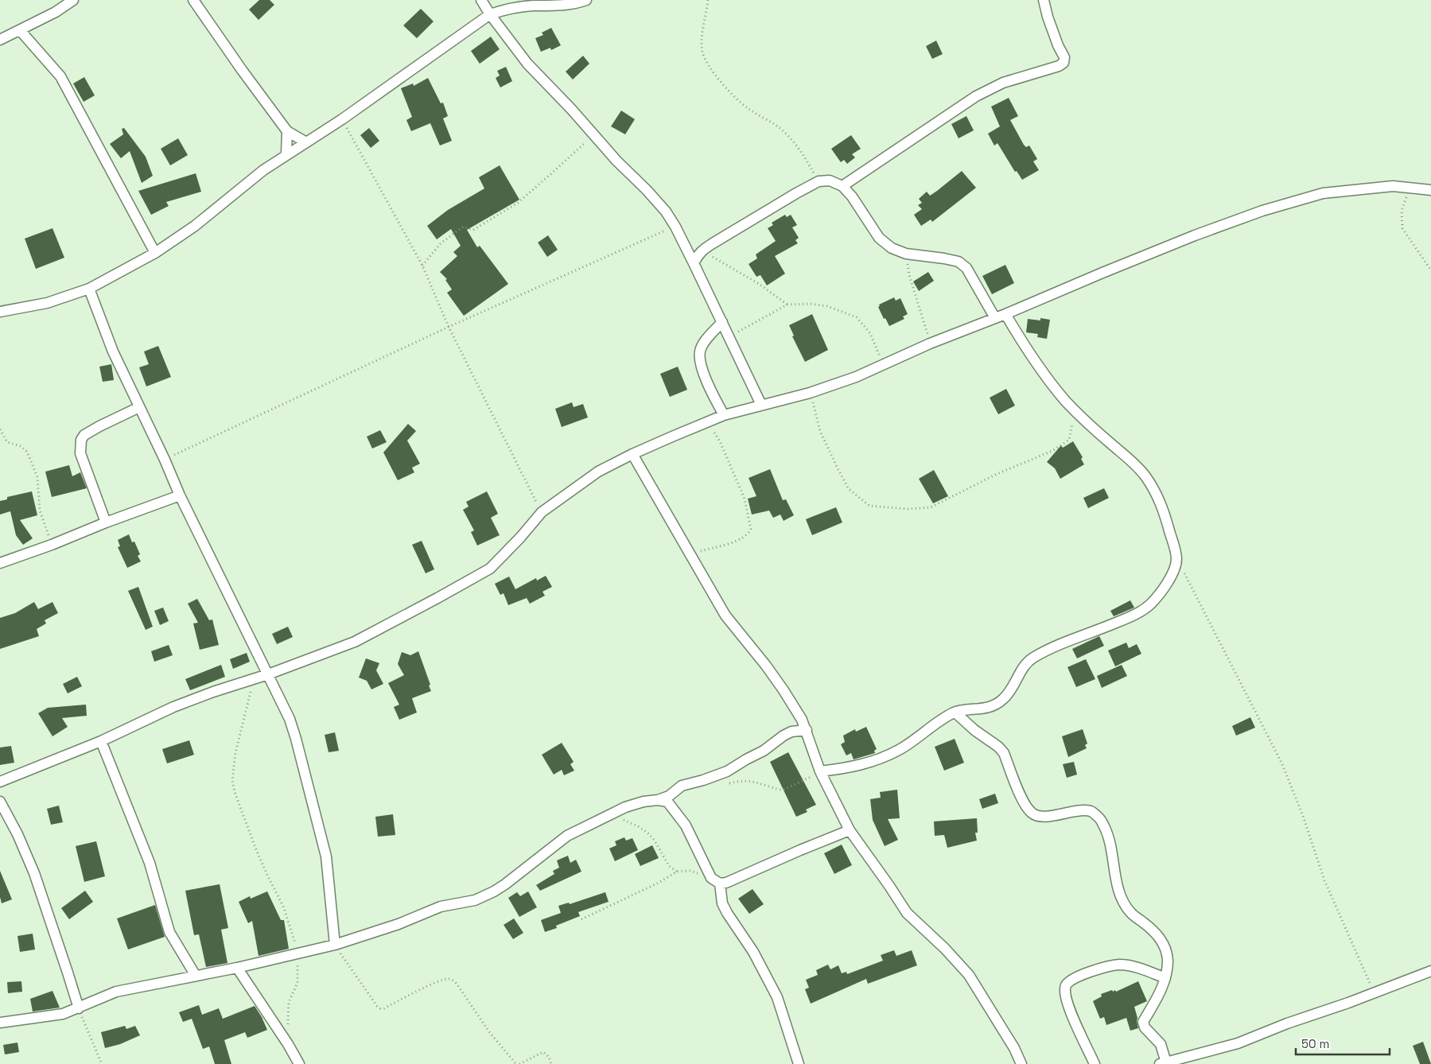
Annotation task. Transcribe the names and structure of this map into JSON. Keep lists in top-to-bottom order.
{
  "scale_bar": "50 m"
}
